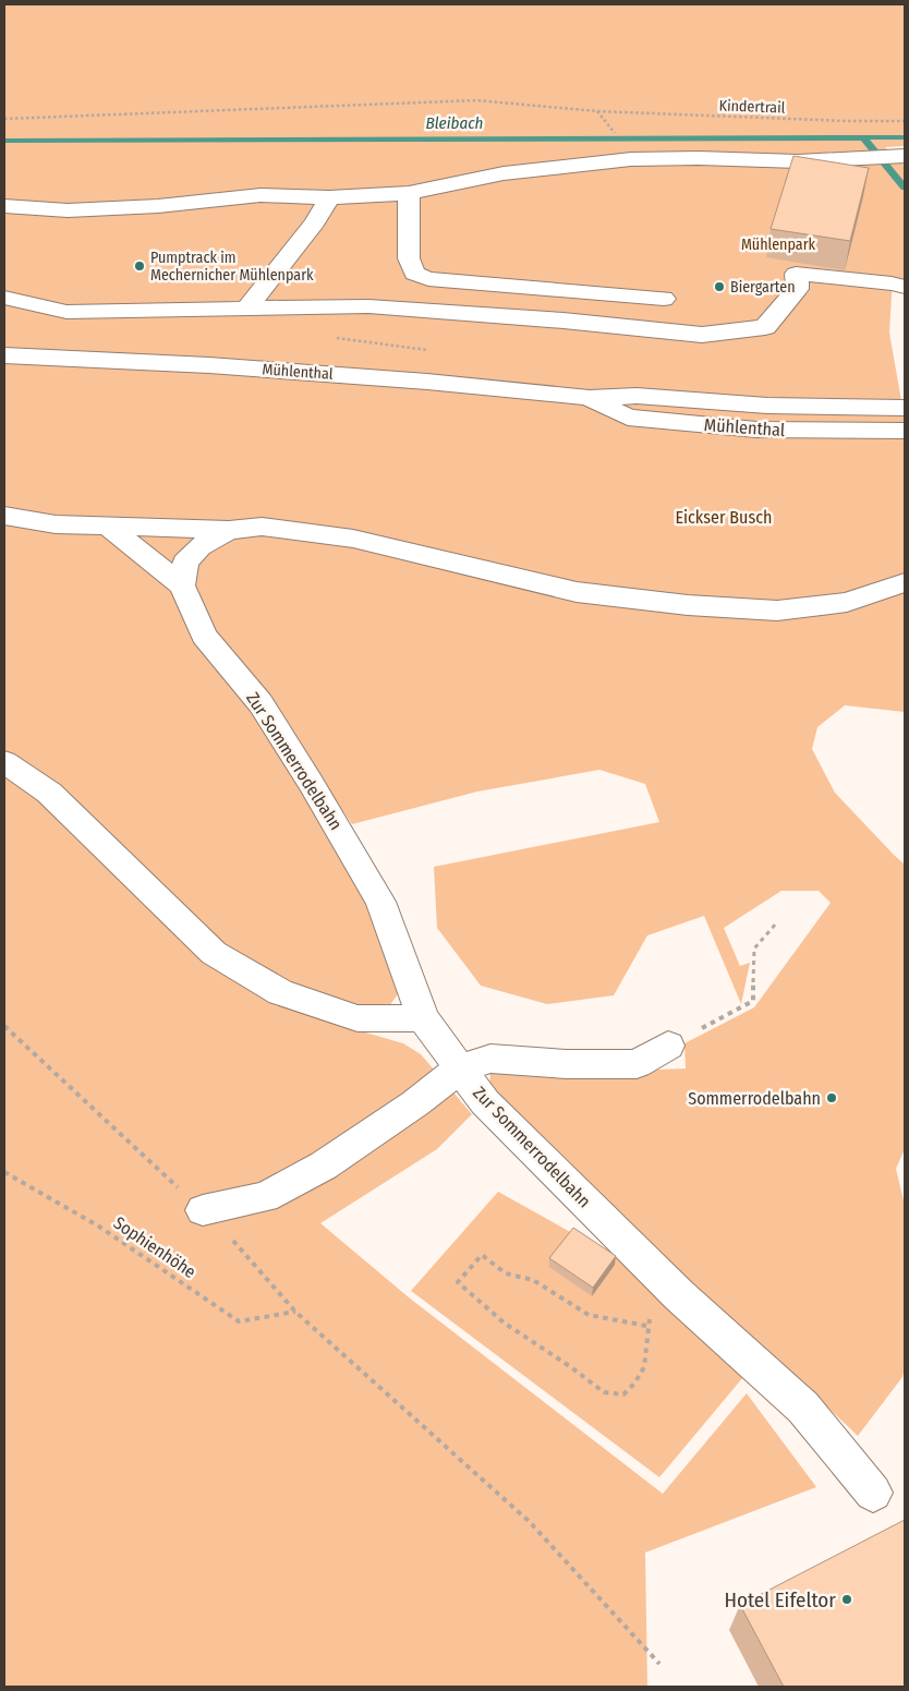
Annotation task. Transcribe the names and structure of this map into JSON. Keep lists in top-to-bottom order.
{
  "streets": {
    "main road": ["Mühlenthal", "Zur Sommerrodelbahn"],
    "path": ["Kindertrail", "Sophienhöhe"]
  },
  "water": ["Bleibach"],
  "parks": ["Mühlenpark", "Eickser Busch"],
  "places": [
    "Pumptrack im Mechernicher Mühlenpark",
    "Biergarten",
    "Sommerrodelbahn",
    "Hotel Eifeltor"
  ]
}
